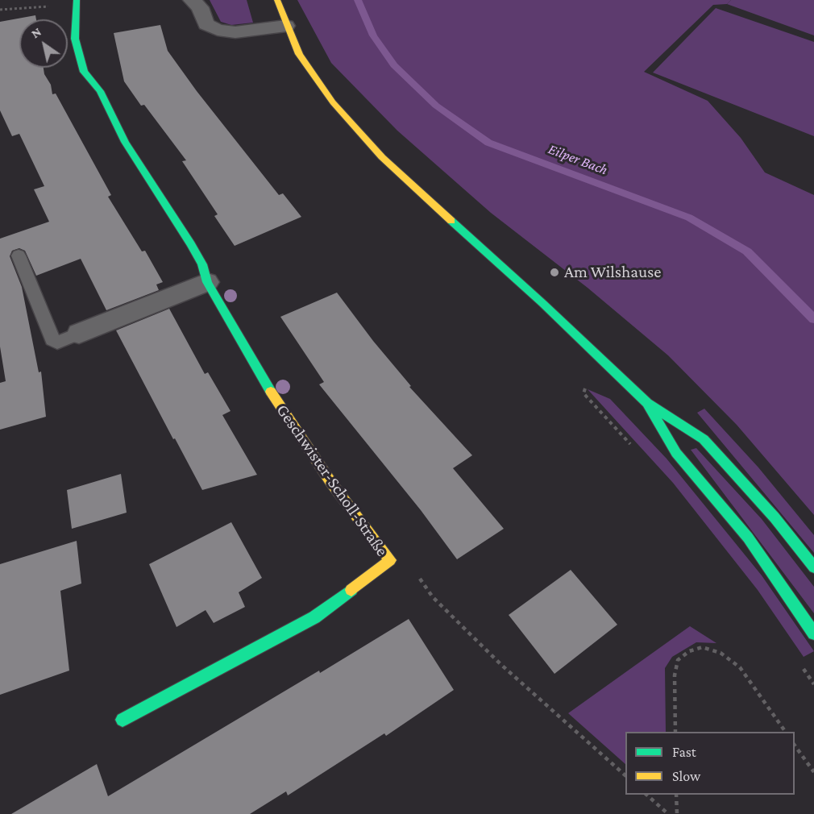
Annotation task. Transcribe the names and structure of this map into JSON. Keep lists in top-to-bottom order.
{
  "streets": {
    "street": ["Geschwister-Scholl-Straße"]
  },
  "water": ["Eilper Bach"],
  "places": ["Am Wilshause"],
  "legend": ["Fast", "Slow"],
  "north": "top left"
}
